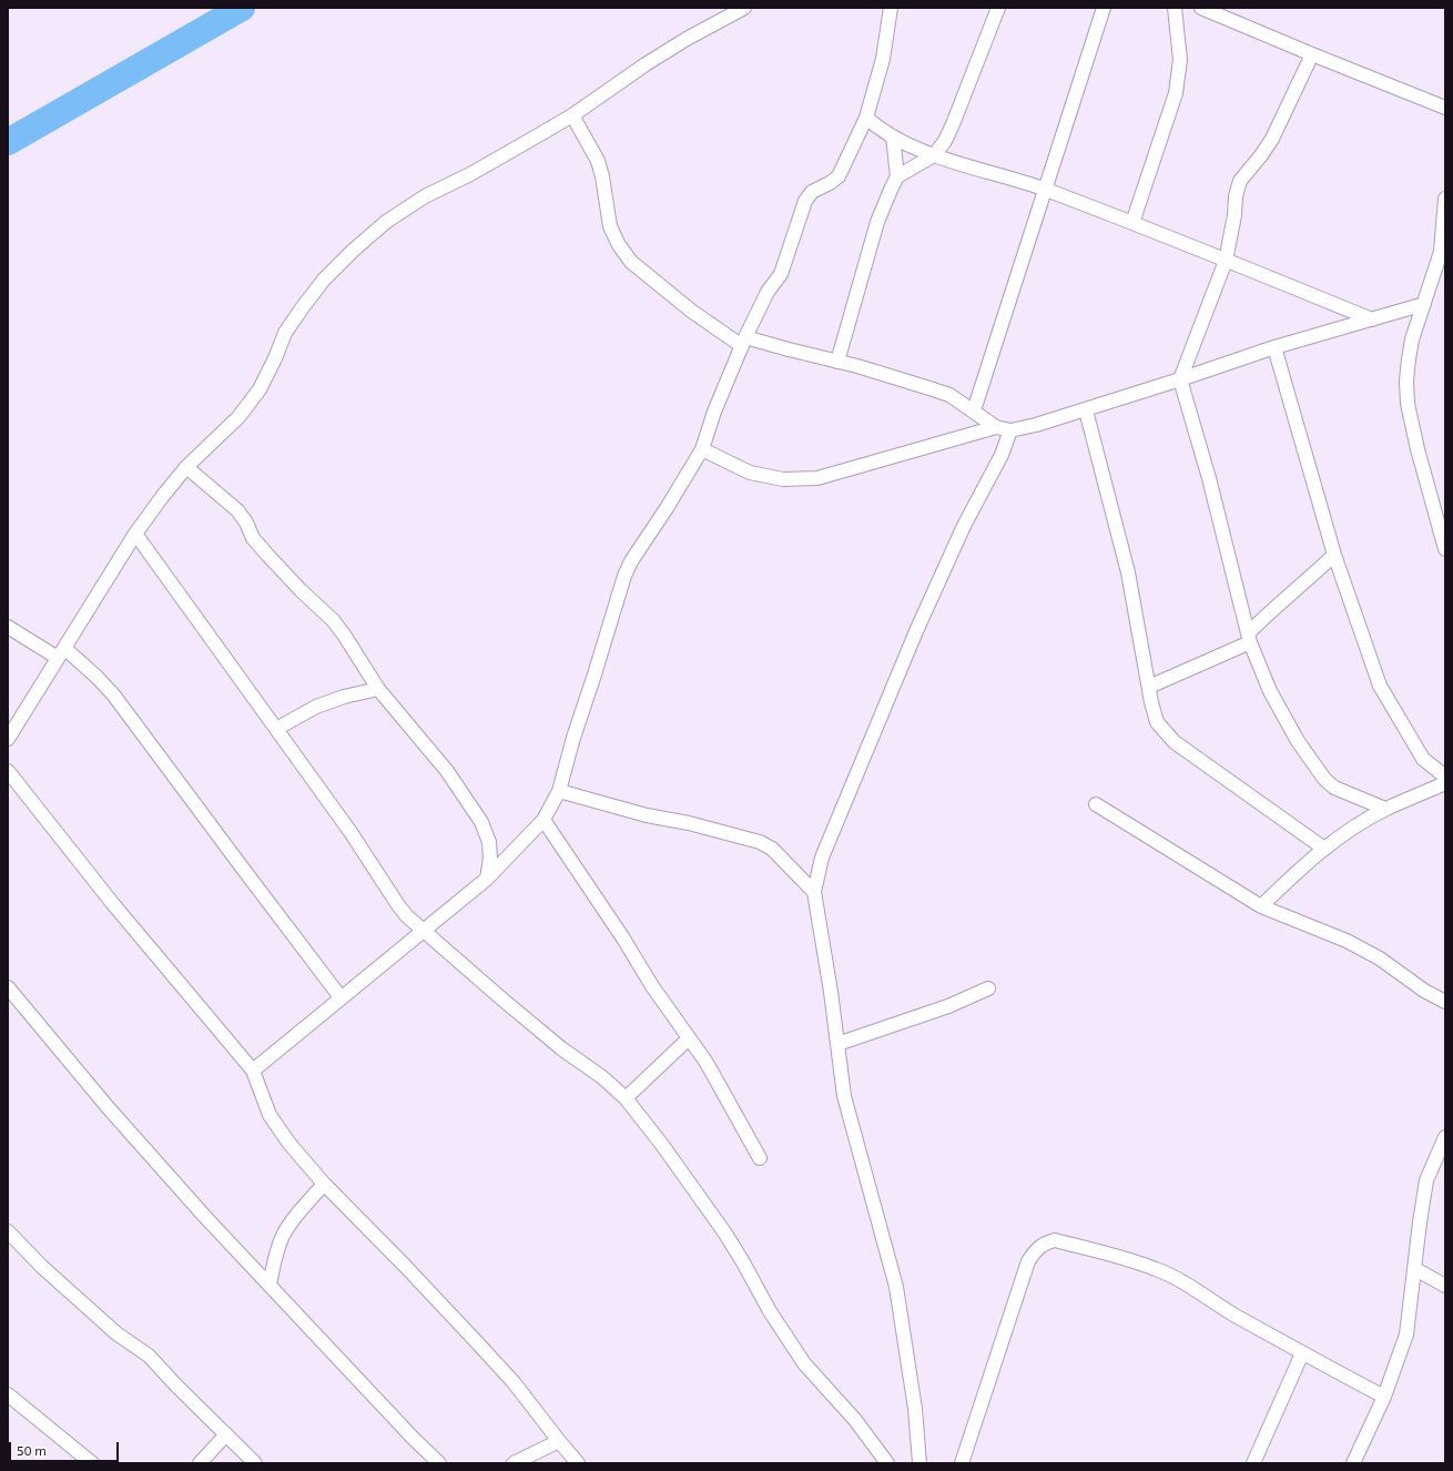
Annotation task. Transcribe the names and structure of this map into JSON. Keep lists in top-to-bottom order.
{
  "scale_bar": "50 m"
}
